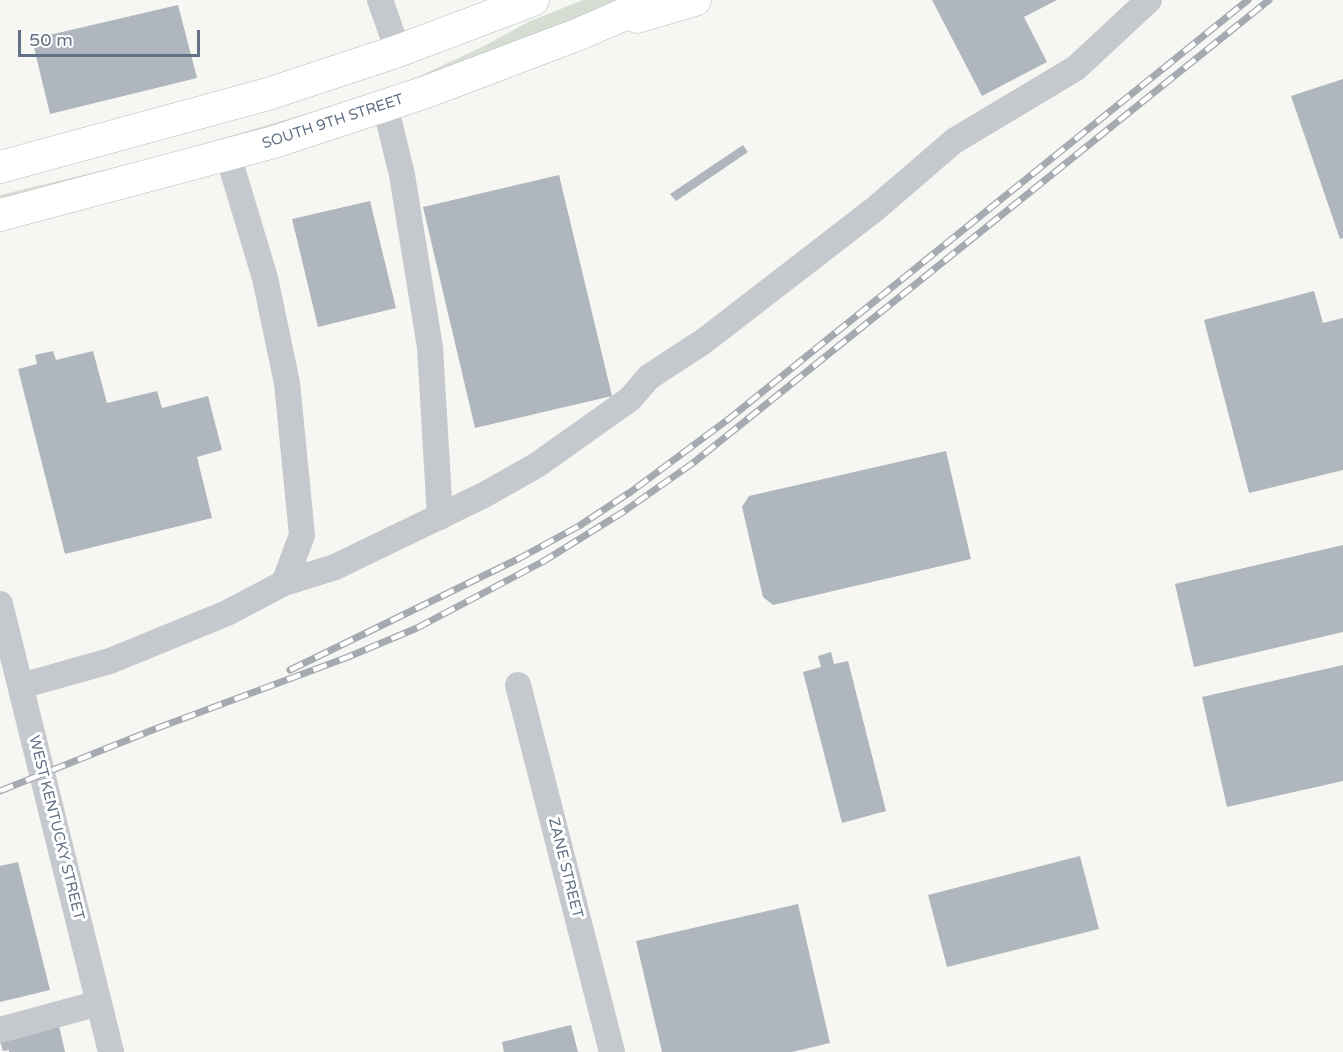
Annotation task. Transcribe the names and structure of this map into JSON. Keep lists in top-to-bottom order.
{
  "streets": {
    "main road": ["SOUTH 9TH STREET"],
    "street": ["WEST KENTUCKY STREET", "ZANE STREET"]
  },
  "scale_bar": "50 m"
}
